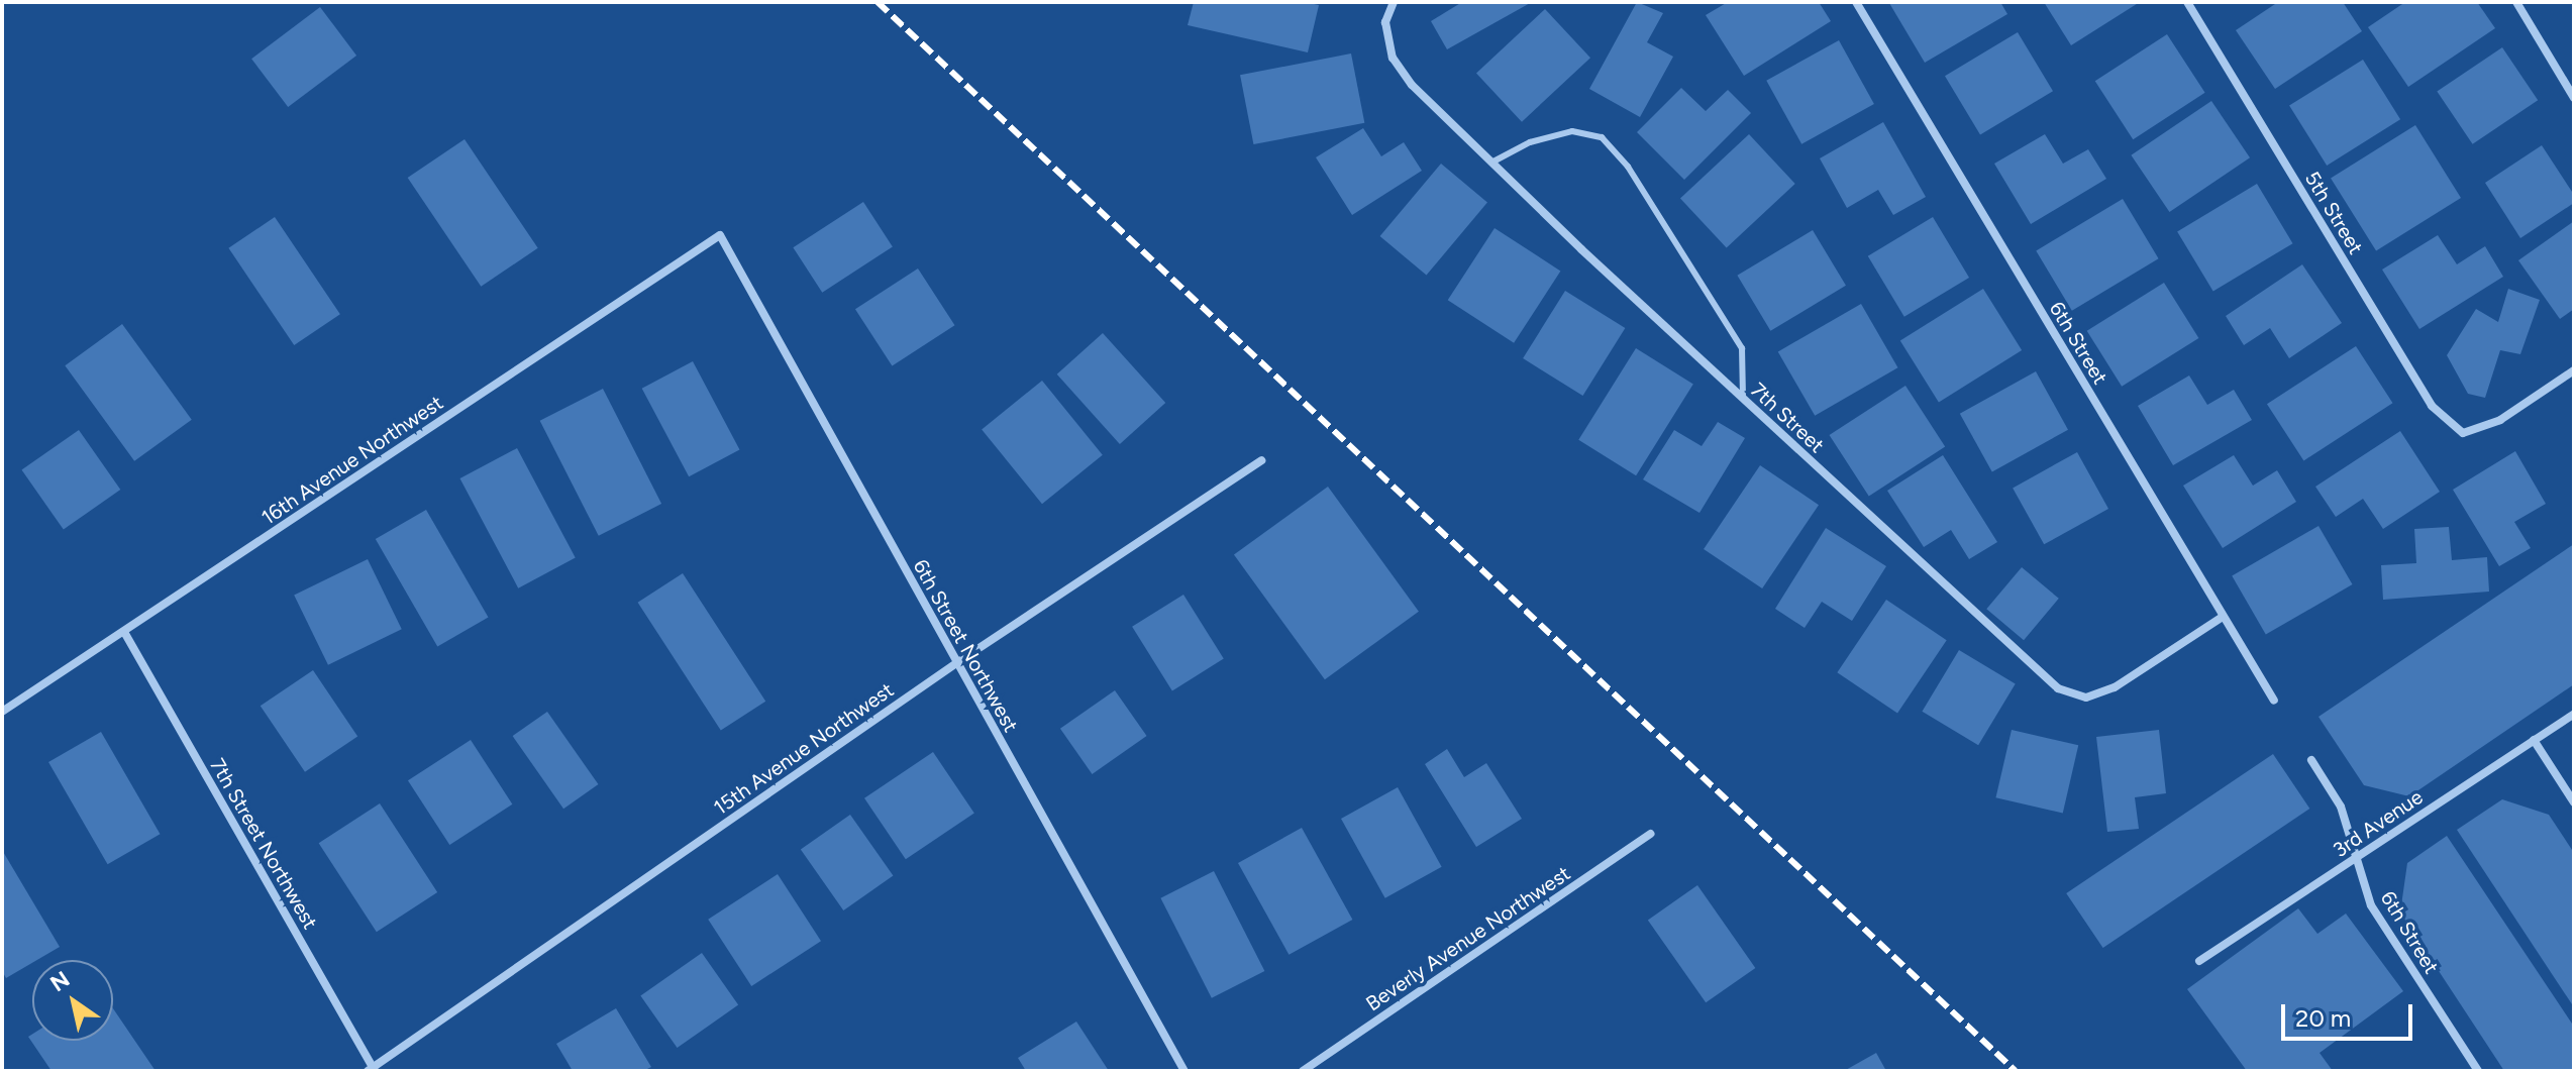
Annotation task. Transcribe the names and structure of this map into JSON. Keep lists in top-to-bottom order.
{
  "streets": {
    "street": [
      "5th Street",
      "6th Street",
      "7th Street",
      "16th Avenue Northwest",
      "6th Street Northwest",
      "15th Avenue Northwest",
      "3rd Avenue",
      "7th Street Northwest",
      "Beverly Avenue Northwest"
    ]
  },
  "crossings": [
    ["6th Street", "7th Street"],
    ["6th Street", "3rd Avenue"],
    ["16th Avenue Northwest", "6th Street Northwest"],
    ["16th Avenue Northwest", "7th Street Northwest"],
    ["6th Street Northwest", "15th Avenue Northwest"],
    ["15th Avenue Northwest", "7th Street Northwest"]
  ],
  "scale_bar": "20 m",
  "north": "top left"
}
